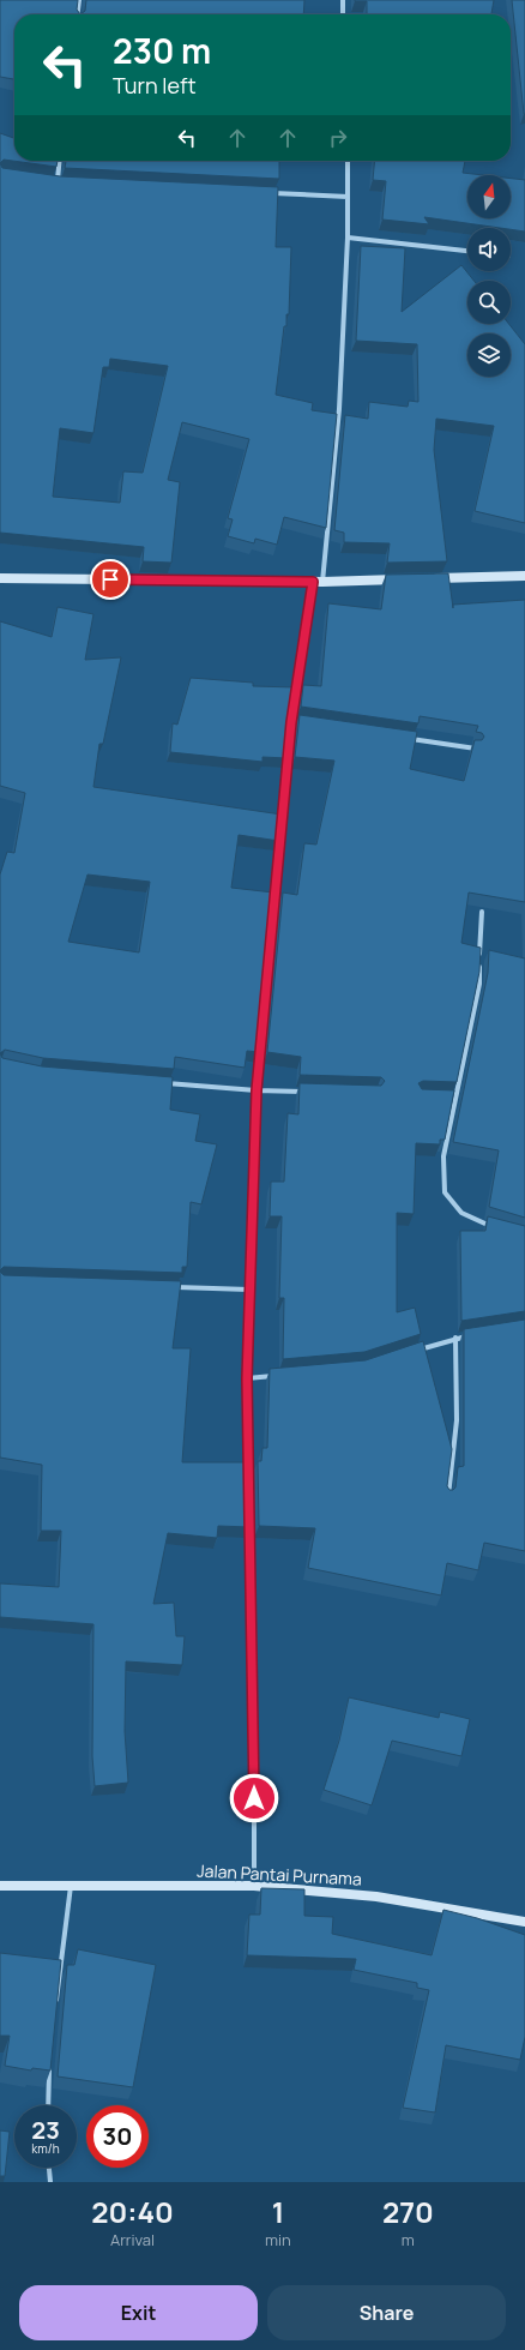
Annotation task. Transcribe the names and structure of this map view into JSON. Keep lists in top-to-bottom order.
{
  "streets": {
    "street": ["Jalan Pantai Purnama"]
  },
  "north": "top",
  "page": {
    "turn": ["230 m", "Turn left"],
    "speed": "23 km/h",
    "limit": "30",
    "eta": [
      "20:40",
      "Arrival",
      "1",
      "min",
      "270",
      "m"
    ],
    "buttons": ["Exit", "Share"]
  }
}
